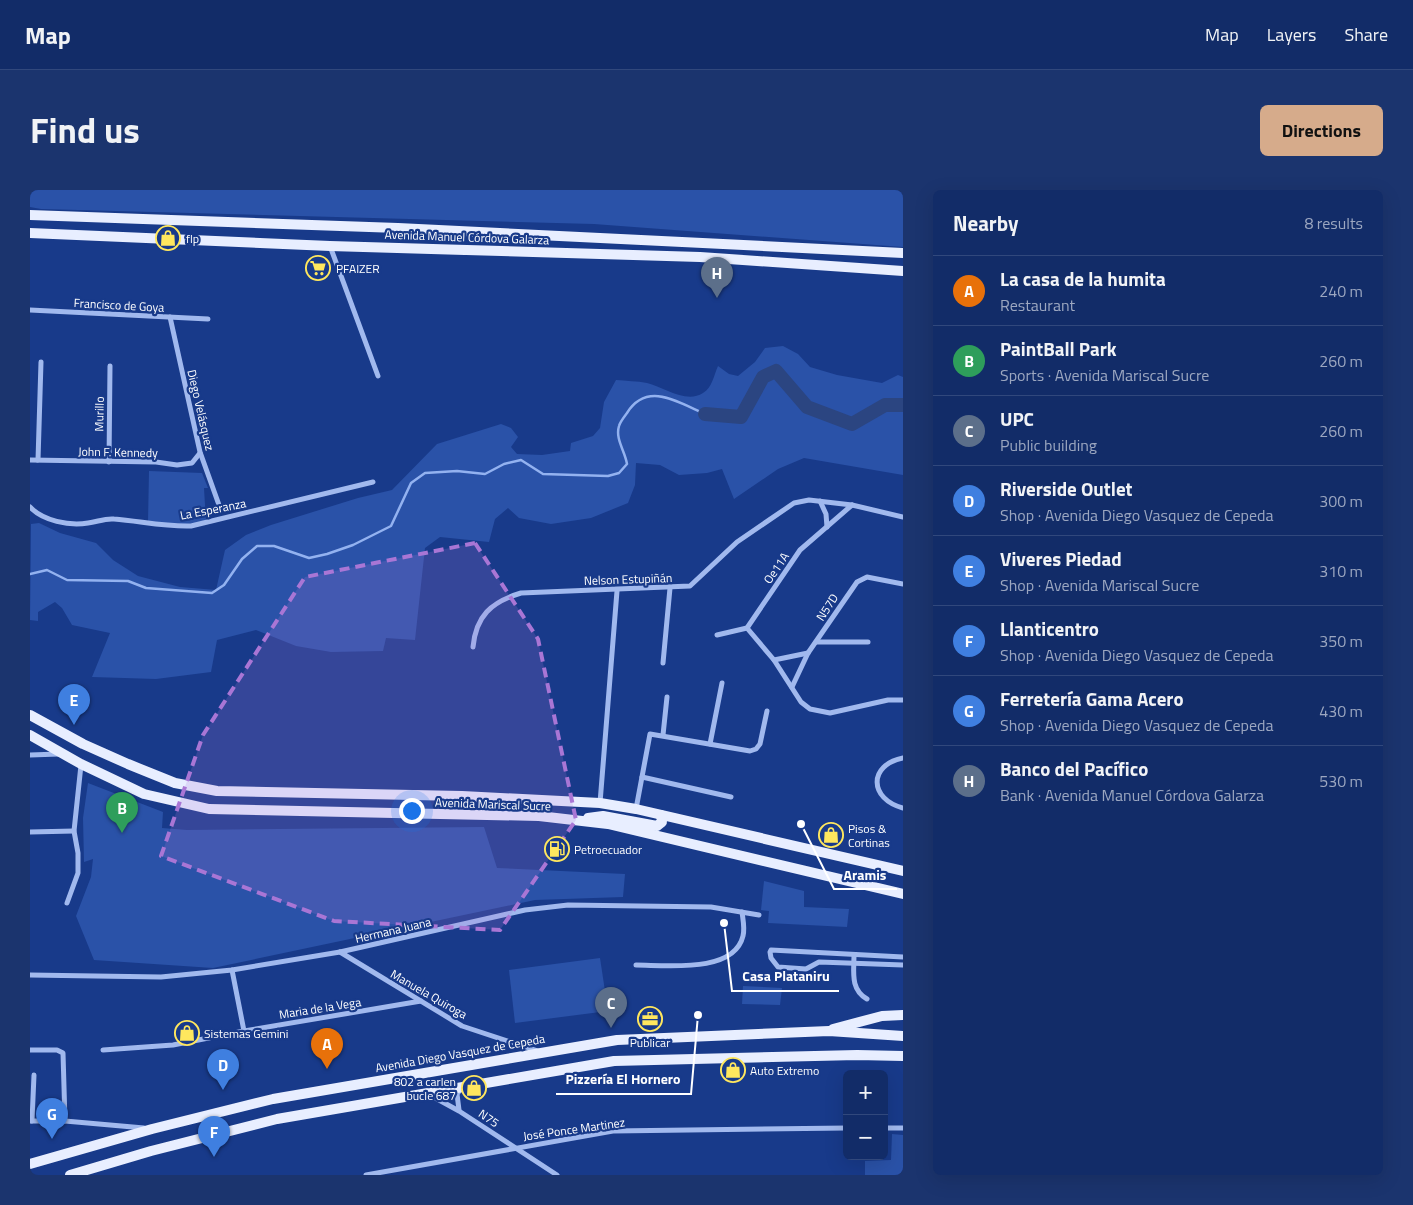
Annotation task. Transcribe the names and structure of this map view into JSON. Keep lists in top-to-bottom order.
{
  "streets": {
    "main road": ["Avenida Manuel Córdova Galarza", "Avenida Mariscal Sucre", "Avenida Diego Vasquez de Cepeda"],
    "street": [
      "Francisco de Goya",
      "Diego Velásquez",
      "Murillo",
      "John F. Kennedy",
      "La Esperanza",
      "Oe11A",
      "Nelson Estupiñán",
      "N57D",
      "Hermana Juana",
      "Manuela Quiroga",
      "Maria de la Vega",
      "N75",
      "José Ponce Martinez"
    ]
  },
  "crossings": [
    ["Francisco de Goya", "Diego Velásquez"],
    ["Diego Velásquez", "John F. Kennedy"],
    ["Murillo", "John F. Kennedy"],
    ["Oe11A", "Nelson Estupiñán"],
    ["Hermana Juana", "Manuela Quiroga"],
    ["Manuela Quiroga", "Maria de la Vega"],
    ["Manuela Quiroga", "Avenida Diego Vasquez de Cepeda"],
    ["N75", "José Ponce Martinez"]
  ],
  "places": {
    "shop": [
      "flp",
      "Pisos & Cortinas",
      "Sistemas Gemini",
      "Auto Extremo",
      "802 a carlen bucle 687"
    ],
    "supermarket": ["PFAIZER"],
    "other": ["Aramis", "Casa Plataniru", "Pizzería El Hornero"],
    "fuel station": ["Petroecuador"],
    "office": ["Publicar"]
  },
  "page": {
    "header": "Map",
    "nav": ["Map", "Layers", "Share"],
    "title": "Find us",
    "buttons": "Directions",
    "heading": ["Nearby", "8 results"],
    "list": [
      {
        "mark": "A",
        "name": "La casa de la humita",
        "note": "Restaurant",
        "value": "240 m"
      },
      {
        "mark": "B",
        "name": "PaintBall Park",
        "note": "Sports · Avenida Mariscal Sucre",
        "value": "260 m"
      },
      {
        "mark": "C",
        "name": "UPC",
        "note": "Public building",
        "value": "260 m"
      },
      {
        "mark": "D",
        "name": "Riverside Outlet",
        "note": "Shop · Avenida Diego Vasquez de Cepeda",
        "value": "300 m"
      },
      {
        "mark": "E",
        "name": "Viveres Piedad",
        "note": "Shop · Avenida Mariscal Sucre",
        "value": "310 m"
      },
      {
        "mark": "F",
        "name": "Llanticentro",
        "note": "Shop · Avenida Diego Vasquez de Cepeda",
        "value": "350 m"
      },
      {
        "mark": "G",
        "name": "Ferretería Gama Acero",
        "note": "Shop · Avenida Diego Vasquez de Cepeda",
        "value": "430 m"
      },
      {
        "mark": "H",
        "name": "Banco del Pacífico",
        "note": "Bank · Avenida Manuel Córdova Galarza",
        "value": "530 m"
      }
    ],
    "pins": [
      "H",
      "E",
      "B",
      "C",
      "A",
      "D",
      "G",
      "F"
    ],
    "map_buttons": ["+", "−"]
  }
}
